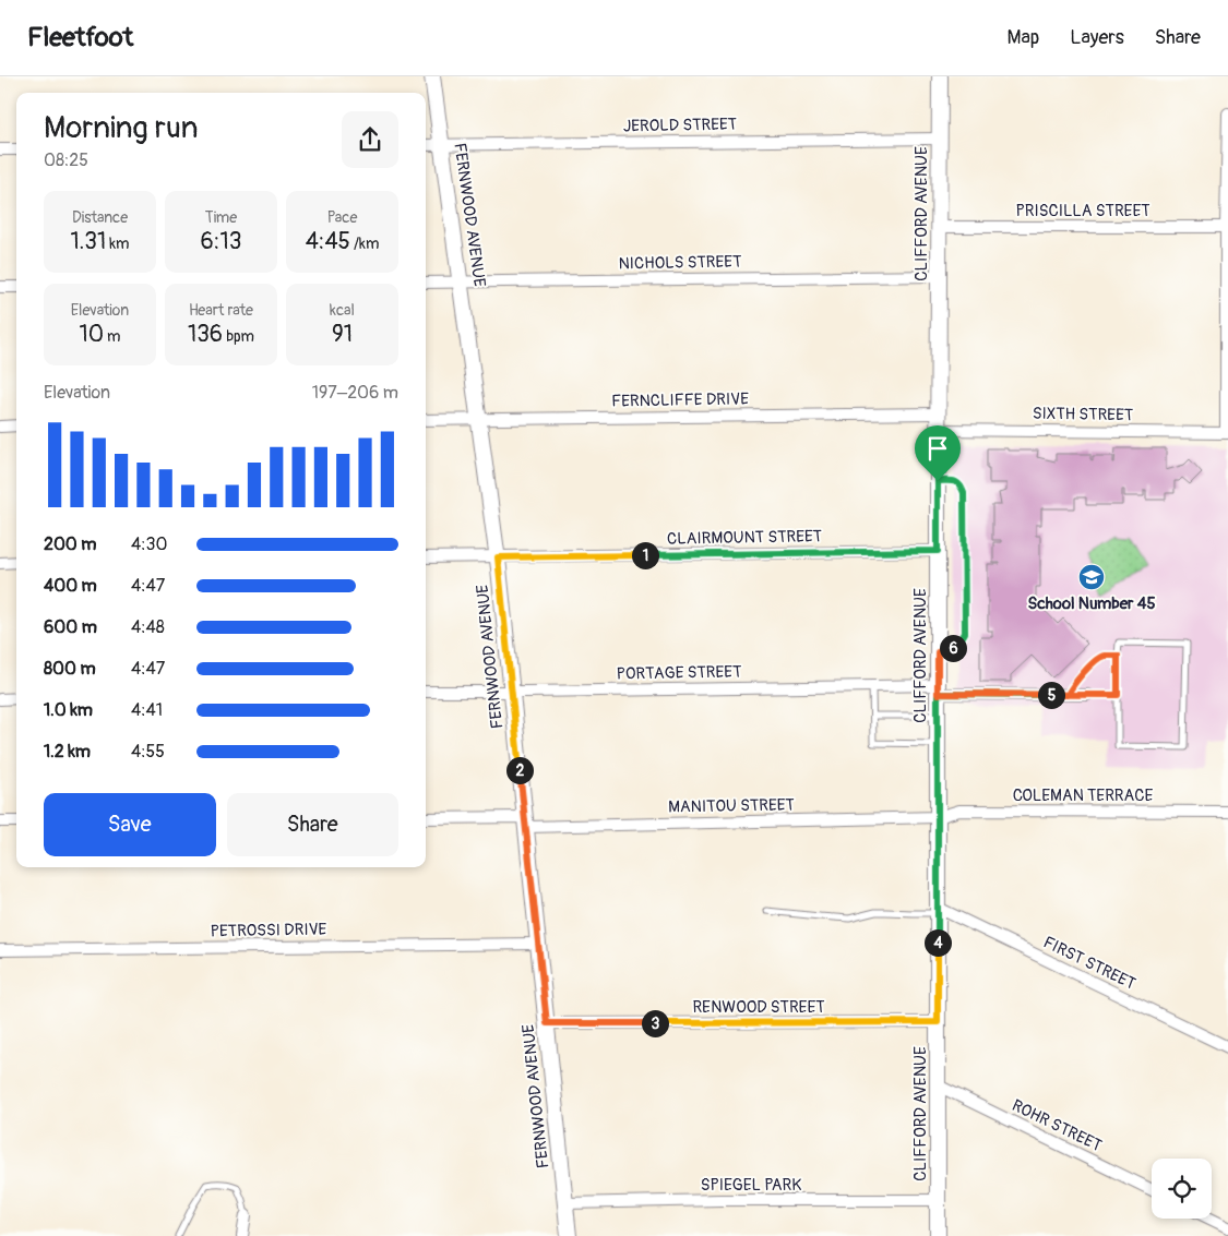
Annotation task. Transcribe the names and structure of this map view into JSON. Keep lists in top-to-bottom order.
{
  "streets": {
    "street": [
      "JEROLD STREET",
      "PRISCILLA STREET",
      "CLIFFORD AVENUE",
      "FERNWOOD AVENUE",
      "NICHOLS STREET",
      "FERNCLIFFE DRIVE",
      "SIXTH STREET",
      "CLAIRMOUNT STREET",
      "PORTAGE STREET",
      "COLEMAN TERRACE",
      "MANITOU STREET",
      "PETROSSI DRIVE",
      "FIRST STREET",
      "RENWOOD STREET",
      "ROHR STREET",
      "SPIEGEL PARK"
    ]
  },
  "crossings": [
    ["JEROLD STREET", "CLIFFORD AVENUE"],
    ["JEROLD STREET", "FERNWOOD AVENUE"],
    ["PRISCILLA STREET", "CLIFFORD AVENUE"],
    ["CLIFFORD AVENUE", "NICHOLS STREET"],
    ["CLIFFORD AVENUE", "FERNCLIFFE DRIVE"],
    ["CLIFFORD AVENUE", "SIXTH STREET"],
    ["CLIFFORD AVENUE", "CLAIRMOUNT STREET"],
    ["CLIFFORD AVENUE", "PORTAGE STREET"],
    ["CLIFFORD AVENUE", "COLEMAN TERRACE"],
    ["CLIFFORD AVENUE", "MANITOU STREET"],
    ["CLIFFORD AVENUE", "FIRST STREET"],
    ["CLIFFORD AVENUE", "RENWOOD STREET"],
    ["CLIFFORD AVENUE", "ROHR STREET"],
    ["CLIFFORD AVENUE", "SPIEGEL PARK"],
    ["FERNWOOD AVENUE", "NICHOLS STREET"],
    ["FERNWOOD AVENUE", "FERNCLIFFE DRIVE"],
    ["FERNWOOD AVENUE", "CLAIRMOUNT STREET"],
    ["FERNWOOD AVENUE", "PORTAGE STREET"],
    ["FERNWOOD AVENUE", "MANITOU STREET"],
    ["FERNWOOD AVENUE", "PETROSSI DRIVE"],
    ["FERNWOOD AVENUE", "RENWOOD STREET"],
    ["FERNWOOD AVENUE", "SPIEGEL PARK"],
    ["COLEMAN TERRACE", "MANITOU STREET"]
  ],
  "places": {
    "school or university": ["School Number 45"]
  },
  "page": {
    "header": "Fleetfoot",
    "nav": ["Map", "Layers", "Share"],
    "heading": ["Morning run", "08:25"],
    "stats": [
      ["Distance", "1.31 km"],
      ["Time", "6:13"],
      ["Pace", "4:45 /km"],
      ["Elevation", "10 m"],
      ["Heart rate", "136 bpm"],
      ["kcal", "91"]
    ],
    "chart": ["Elevation", "197–206 m"],
    "list": [
      {
        "name": "200 m",
        "note": "4:30"
      },
      {
        "name": "400 m",
        "note": "4:47"
      },
      {
        "name": "600 m",
        "note": "4:48"
      },
      {
        "name": "800 m",
        "note": "4:47"
      },
      {
        "name": "1.0 km",
        "note": "4:41"
      },
      {
        "name": "1.2 km",
        "note": "4:55"
      }
    ],
    "pins": [
      "1",
      "6",
      "5",
      "2",
      "4",
      "3"
    ],
    "buttons": ["Save", "Share"]
  }
}
